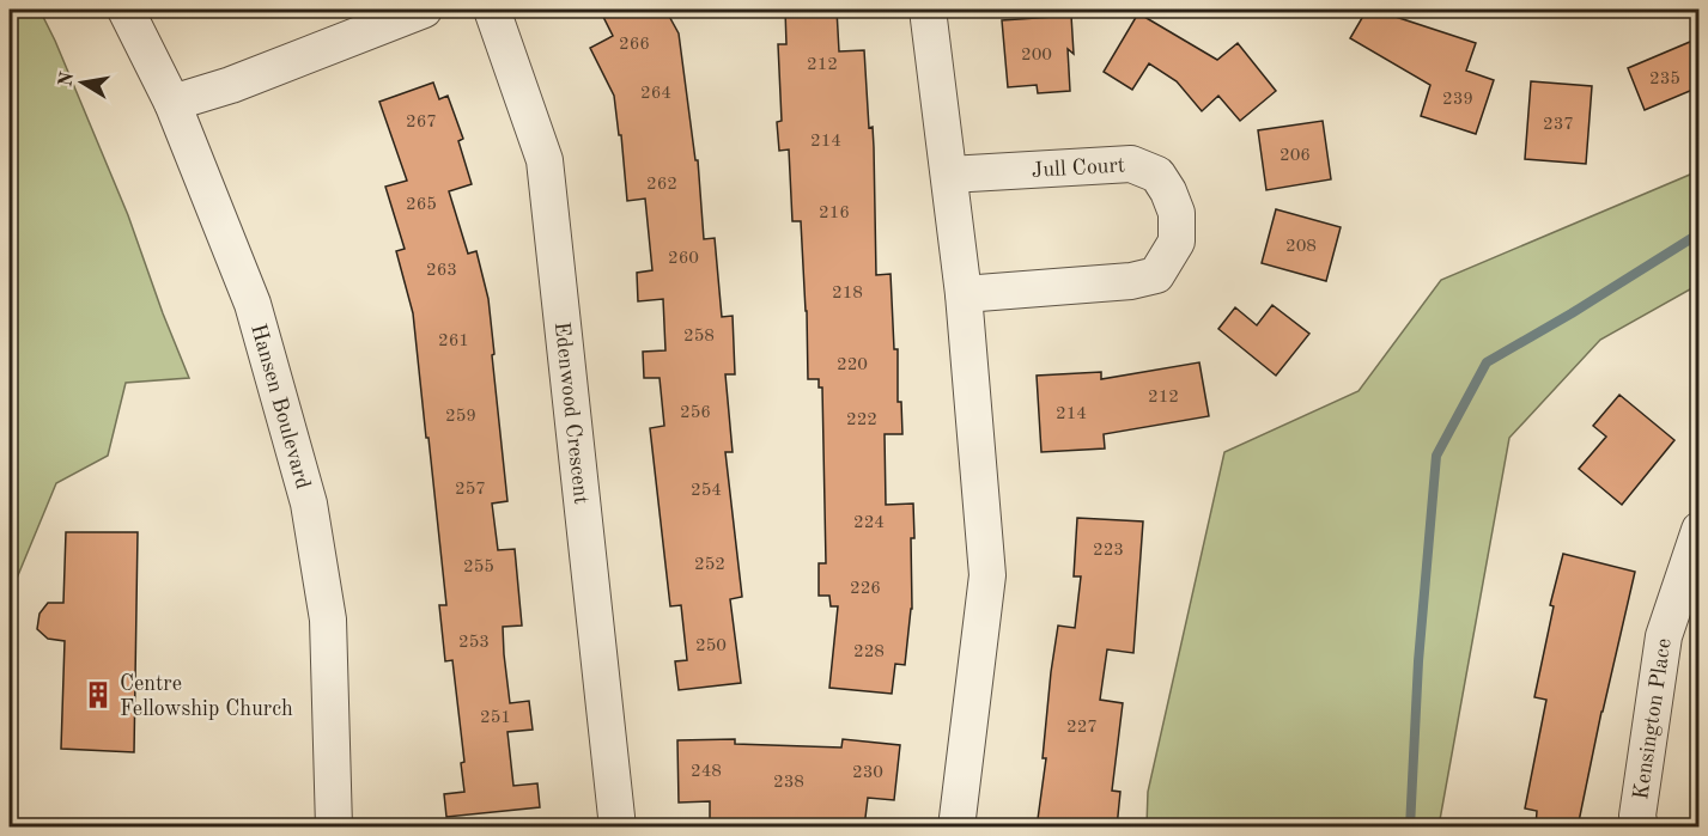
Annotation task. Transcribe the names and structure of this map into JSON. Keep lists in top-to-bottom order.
{
  "streets": {
    "street": [
      "Jull Court",
      "Hansen Boulevard",
      "Edenwood Crescent",
      "Kensington Place"
    ]
  },
  "places": {
    "building": ["Centre Fellowship Church"]
  },
  "house_numbers": [
    "266",
    "200",
    "212",
    "235",
    "264",
    "239",
    "267",
    "237",
    "214",
    "206",
    "262",
    "265",
    "216",
    "208",
    "260",
    "263",
    "218",
    "258",
    "261",
    "220",
    "212",
    "256",
    "214",
    "259",
    "222",
    "257",
    "254",
    "224",
    "223",
    "252",
    "255",
    "226",
    "253",
    "250",
    "228",
    "251",
    "227",
    "248",
    "230",
    "238"
  ],
  "north": "left"
}
